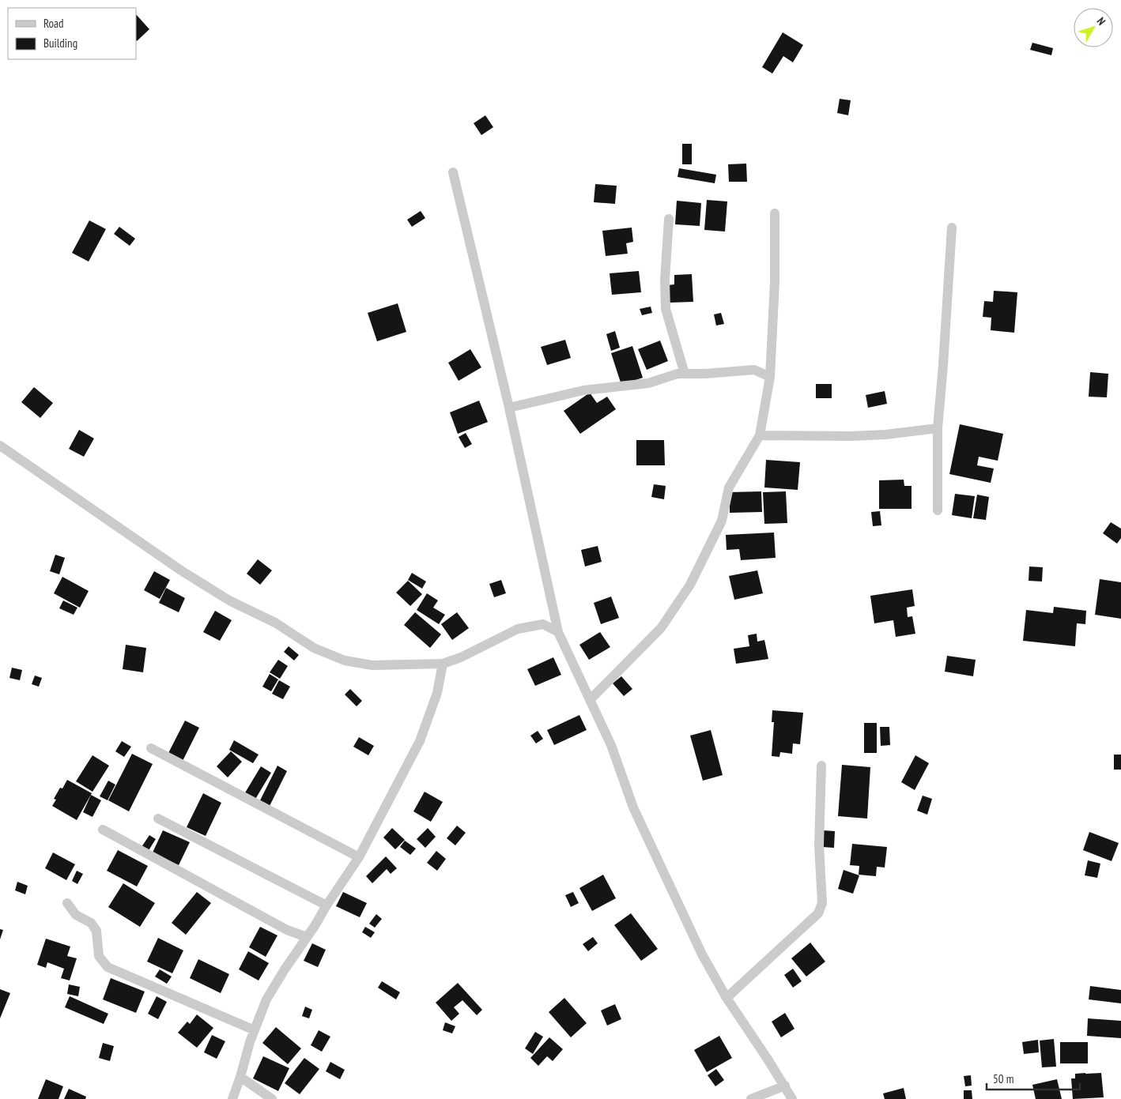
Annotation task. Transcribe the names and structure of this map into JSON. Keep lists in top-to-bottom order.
{
  "legend": ["Road", "Building"],
  "scale_bar": "50 m",
  "north": "top right"
}
